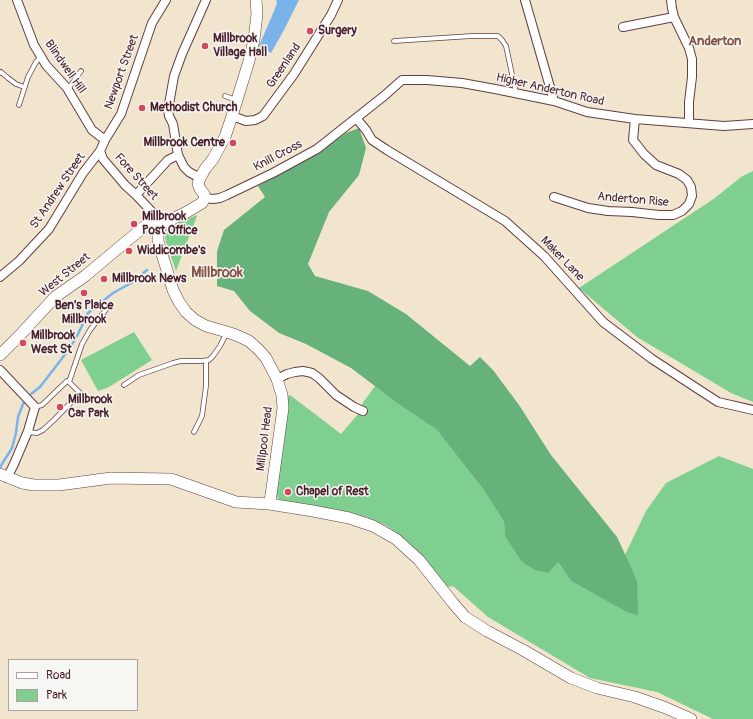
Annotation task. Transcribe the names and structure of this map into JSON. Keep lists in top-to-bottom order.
{
  "streets": {
    "street": [
      "Greenland",
      "Blindwell Hill",
      "Newport Street",
      "Higher Anderton Road",
      "Knill Cross",
      "Fore Street",
      "St Andrew Street",
      "Anderton Rise",
      "Maker Lane",
      "West Street",
      "Millpool Head"
    ]
  },
  "crossings": [
    ["Blindwell Hill", "Newport Street"],
    ["Newport Street", "Fore Street"],
    ["Newport Street", "St Andrew Street"],
    ["Higher Anderton Road", "Knill Cross"],
    ["Higher Anderton Road", "Anderton Rise"],
    ["Higher Anderton Road", "Maker Lane"],
    ["Knill Cross", "Maker Lane"],
    ["Knill Cross", "West Street"],
    ["Fore Street", "St Andrew Street"],
    ["Fore Street", "West Street"],
    ["Fore Street", "Millpool Head"],
    ["West Street", "Millpool Head"]
  ],
  "districts": ["Anderton", "Millbrook"],
  "places": [
    "Surgery",
    "Millbrook Village Hall",
    "Methodist Church",
    "Millbrook Centre",
    "Millbrook Post Office",
    "Widdicombe's",
    "Millbrook News",
    "Ben’s Plaice Millbrook",
    "Millbrook West St",
    "Millbrook Car Park",
    "Chapel of Rest"
  ],
  "legend": ["Road", "Park"]
}
